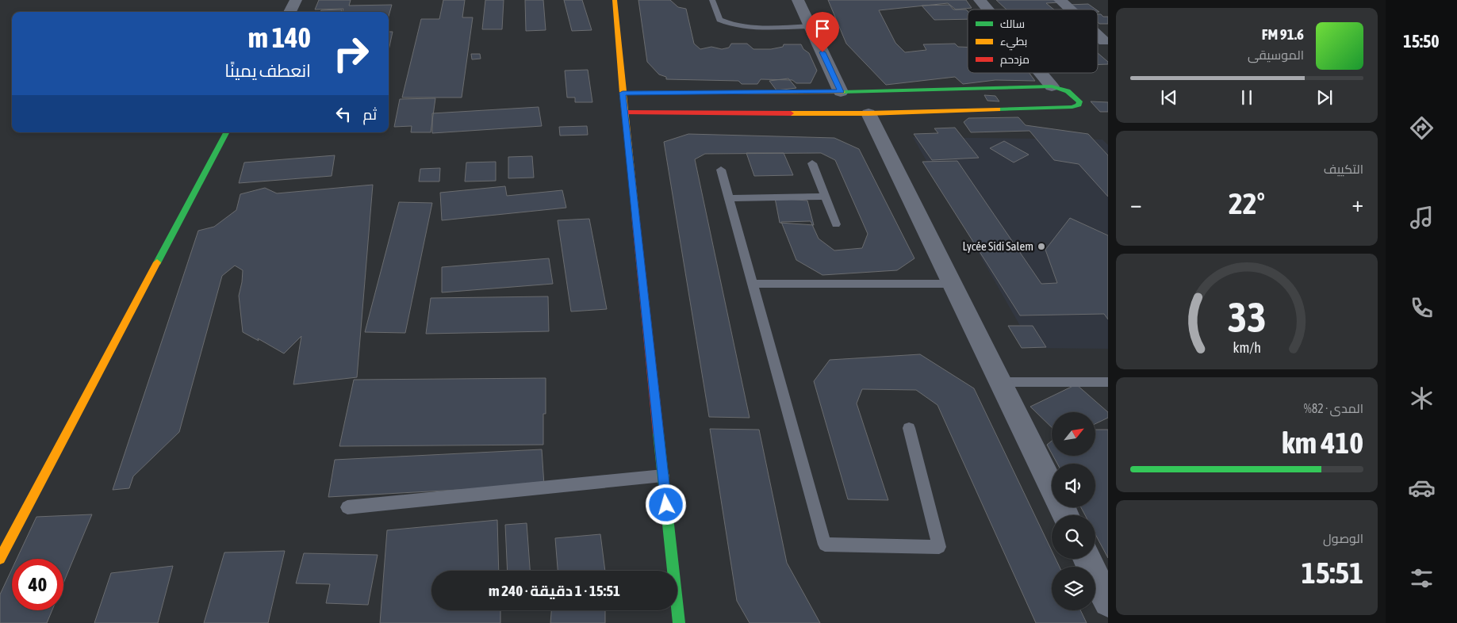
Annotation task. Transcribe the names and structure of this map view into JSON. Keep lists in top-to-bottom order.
{
  "places": ["Lycée Sidi Salem"],
  "legend": ["سالك", "بطيء", "مزدحم"],
  "north": "top right",
  "page": {
    "tabs": "15:50",
    "turn": ["140 m", "انعطف يمينًا"],
    "song": ["91.6 FM", "الموسيقى"],
    "then": "ثم",
    "tile": [
      "التكييف",
      ["المدى · 82%", "410 km"],
      ["الوصول", "15:51"]
    ],
    "heat": ["−", "22°", "+"],
    "limit": "40",
    "trip": "15:51 · 1 دقيقة · 240 m",
    "gauge": ["33", "km/h"]
  }
}
